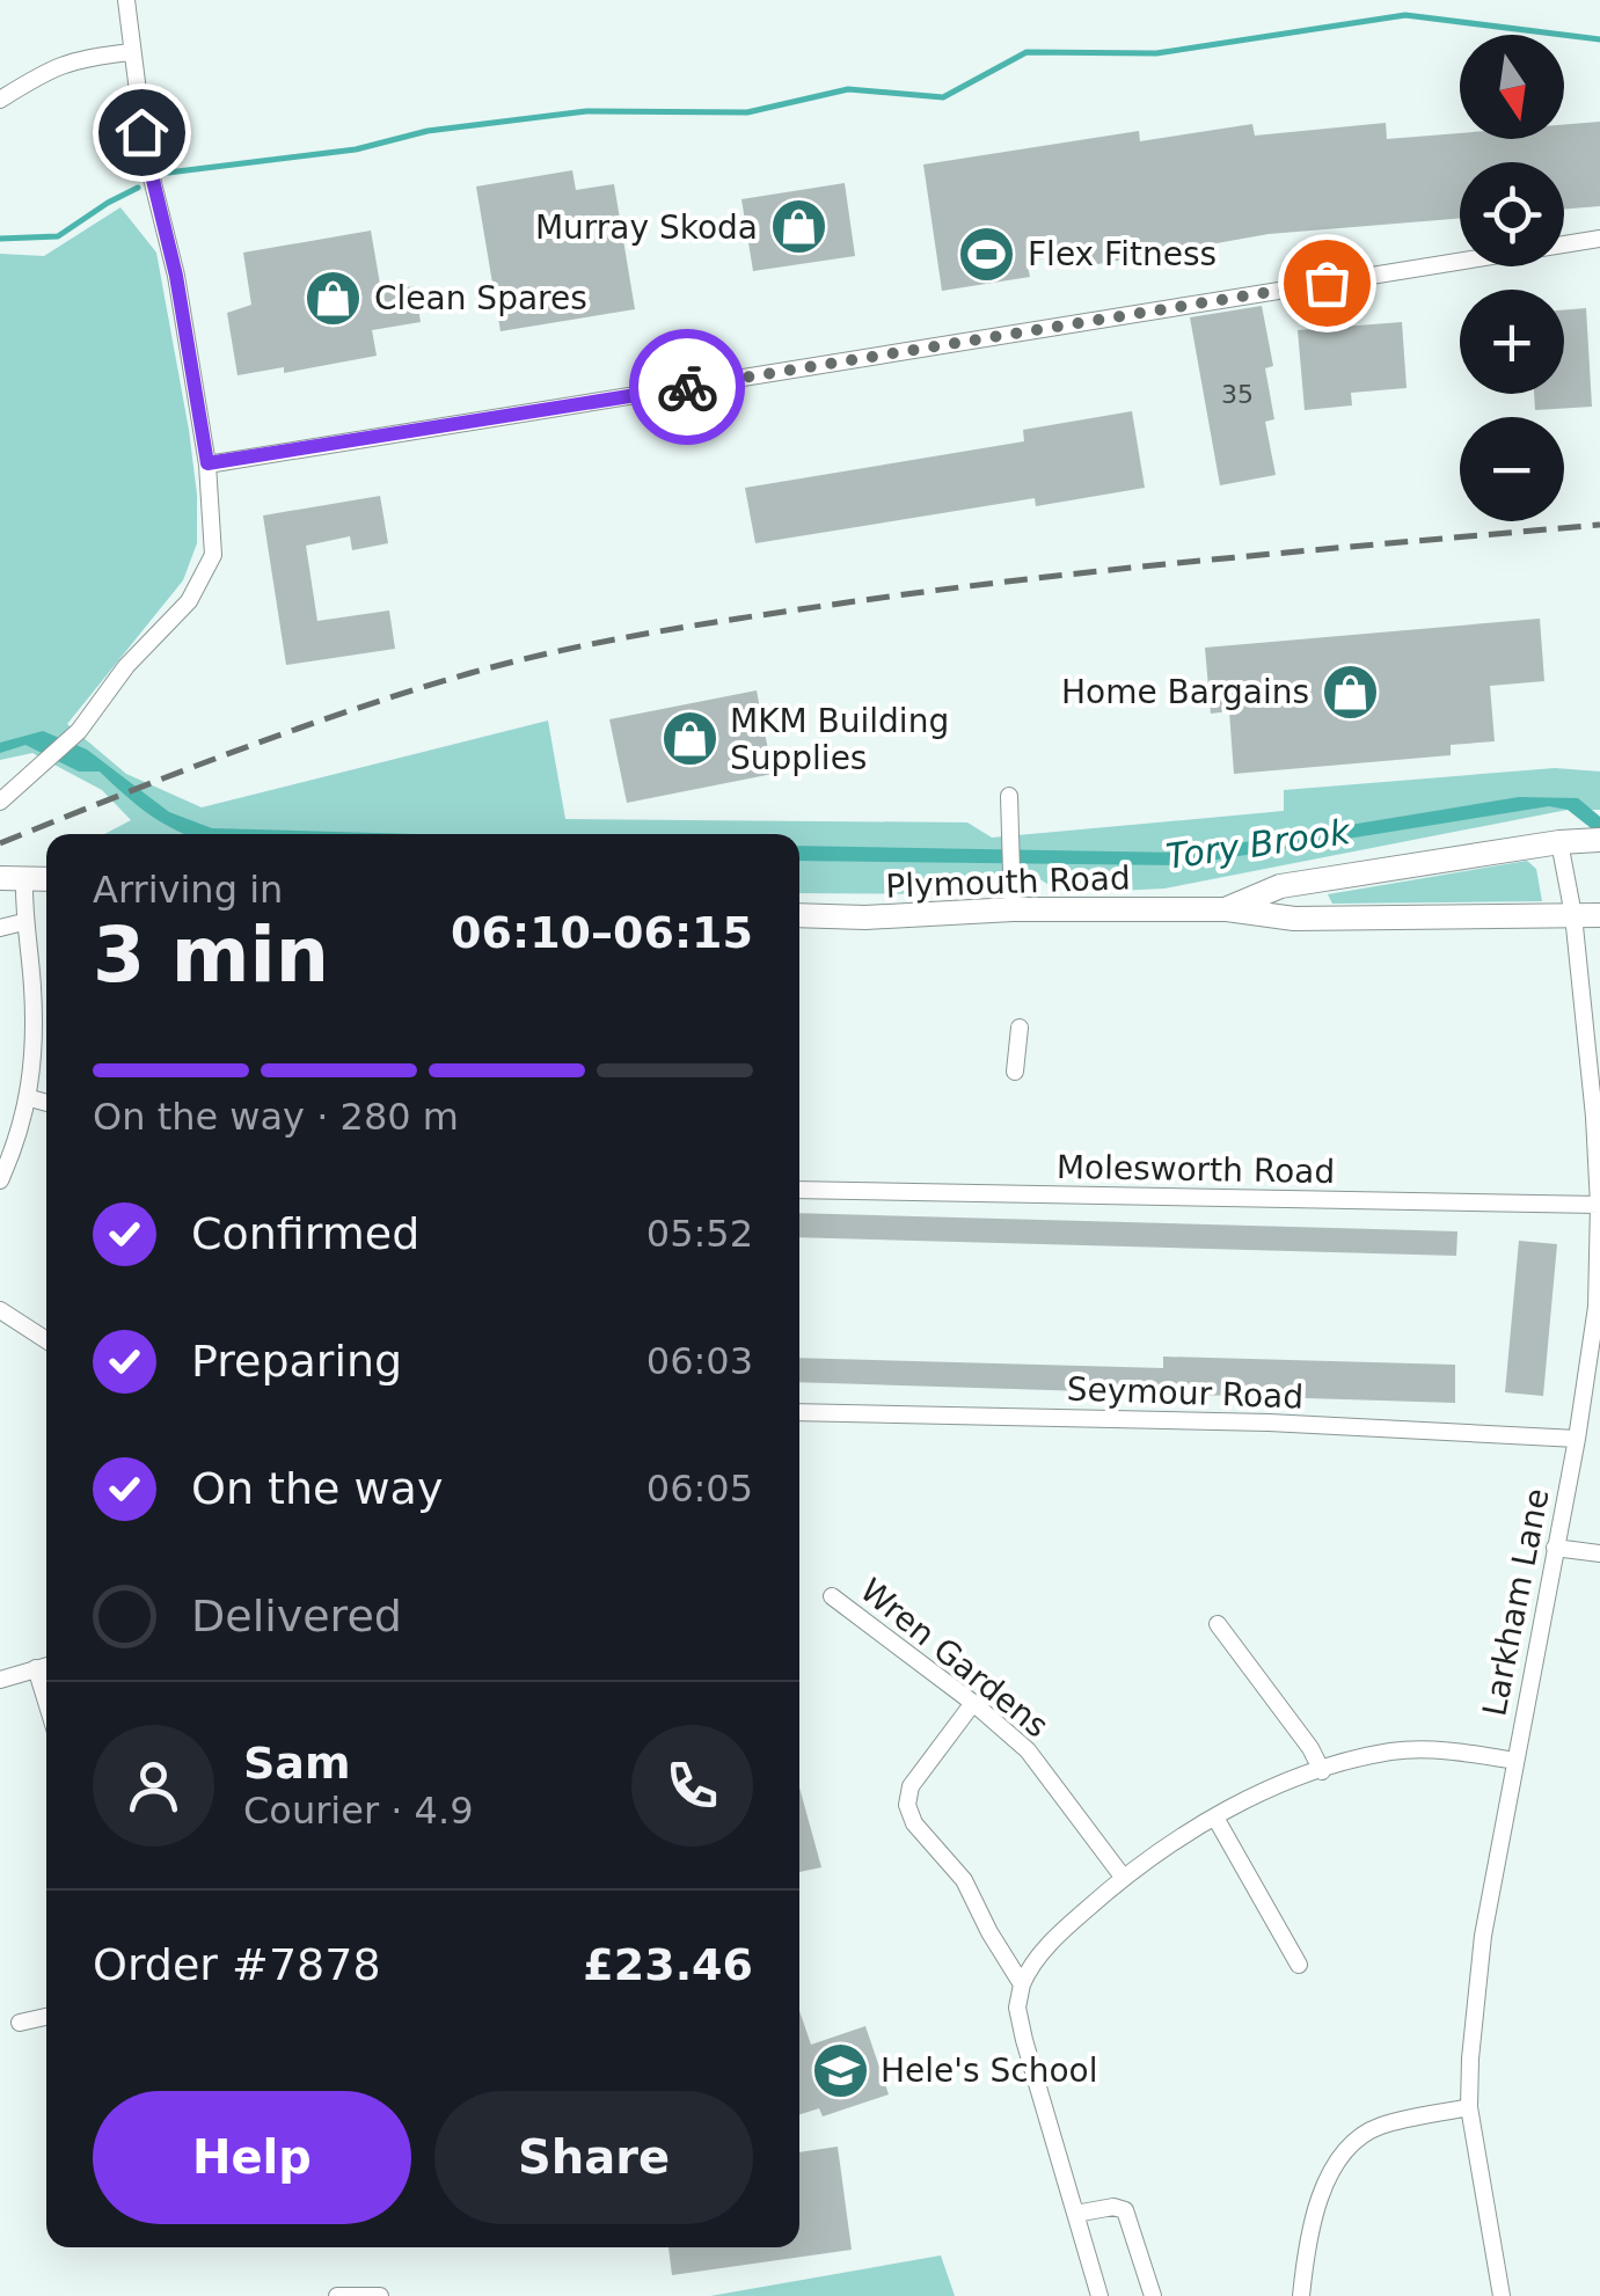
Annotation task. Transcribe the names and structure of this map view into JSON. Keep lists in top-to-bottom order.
{
  "streets": {
    "main road": ["Plymouth Road"],
    "street": [
      "Molesworth Road",
      "Seymour Road",
      "Larkham Lane",
      "Wren Gardens"
    ]
  },
  "crossings": [
    ["Plymouth Road", "Larkham Lane"],
    ["Molesworth Road", "Larkham Lane"],
    ["Seymour Road", "Larkham Lane"]
  ],
  "water": ["Tory Brook"],
  "places": {
    "shop": [
      "Murray Skoda",
      "Clean Spares",
      "Home Bargains",
      "MKM Building Supplies"
    ],
    "sports": ["Flex Fitness"],
    "school or university": ["Hele's School"]
  },
  "house_numbers": ["35"],
  "north": "bottom",
  "page": {
    "map_buttons": ["+", "−"],
    "heading": ["3 min", "Arriving in", "06:10–06:15"],
    "panel": [
      "Sam",
      "Courier · 4.9",
      "Order #7878",
      "£23.46"
    ],
    "bar": "On the way · 280 m",
    "list": [
      ["Confirmed", "05:52"],
      ["Preparing", "06:03"],
      ["On the way", "06:05"],
      "Delivered"
    ],
    "buttons": ["Help", "Share"]
  }
}
